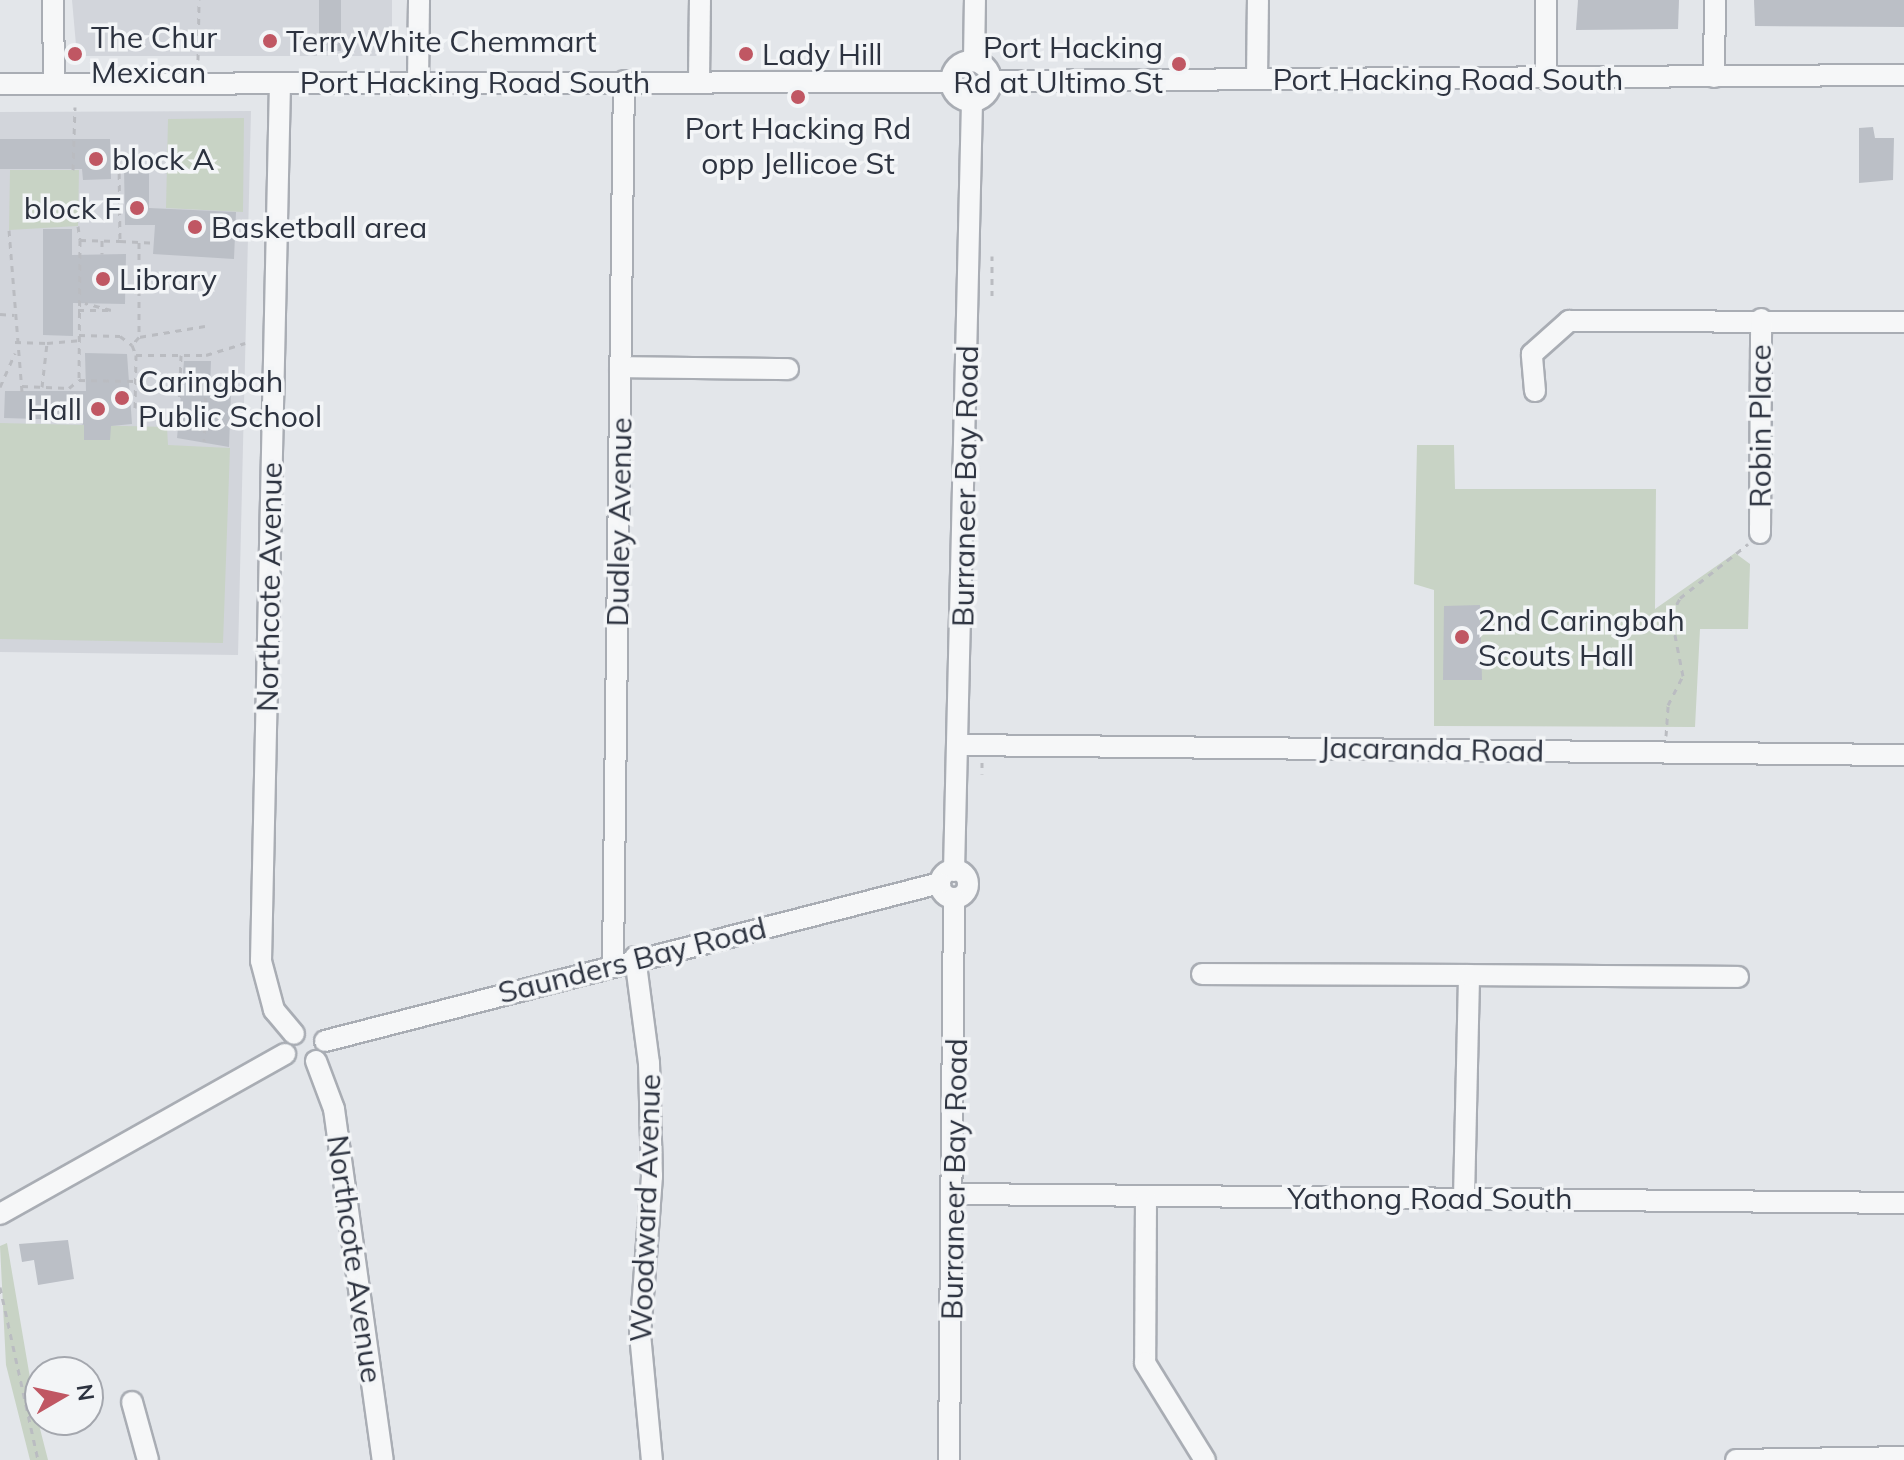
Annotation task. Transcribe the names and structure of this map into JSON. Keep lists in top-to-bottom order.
{
  "streets": {
    "street": [
      "Port Hacking Road South",
      "Robin Place",
      "Burraneer Bay Road",
      "Dudley Avenue",
      "Northcote Avenue",
      "Jacaranda Road",
      "Saunders Bay Road",
      "Yathong Road South",
      "Woodward Avenue"
    ]
  },
  "crossings": [
    ["Port Hacking Road South", "Burraneer Bay Road"],
    ["Port Hacking Road South", "Dudley Avenue"],
    ["Port Hacking Road South", "Northcote Avenue"],
    ["Burraneer Bay Road", "Jacaranda Road"],
    ["Burraneer Bay Road", "Saunders Bay Road"],
    ["Burraneer Bay Road", "Yathong Road South"],
    ["Dudley Avenue", "Saunders Bay Road"],
    ["Saunders Bay Road", "Woodward Avenue"]
  ],
  "places": [
    "TerryWhite Chemmart",
    "The Chur Mexican",
    "Lady Hill",
    "Port Hacking Rd at Ultimo St",
    "Port Hacking Rd opp Jellicoe St",
    "block A",
    "block F",
    "Basketball area",
    "Library",
    "Caringbah Public School",
    "Hall",
    "2nd Caringbah Scouts Hall"
  ],
  "north": "right"
}
